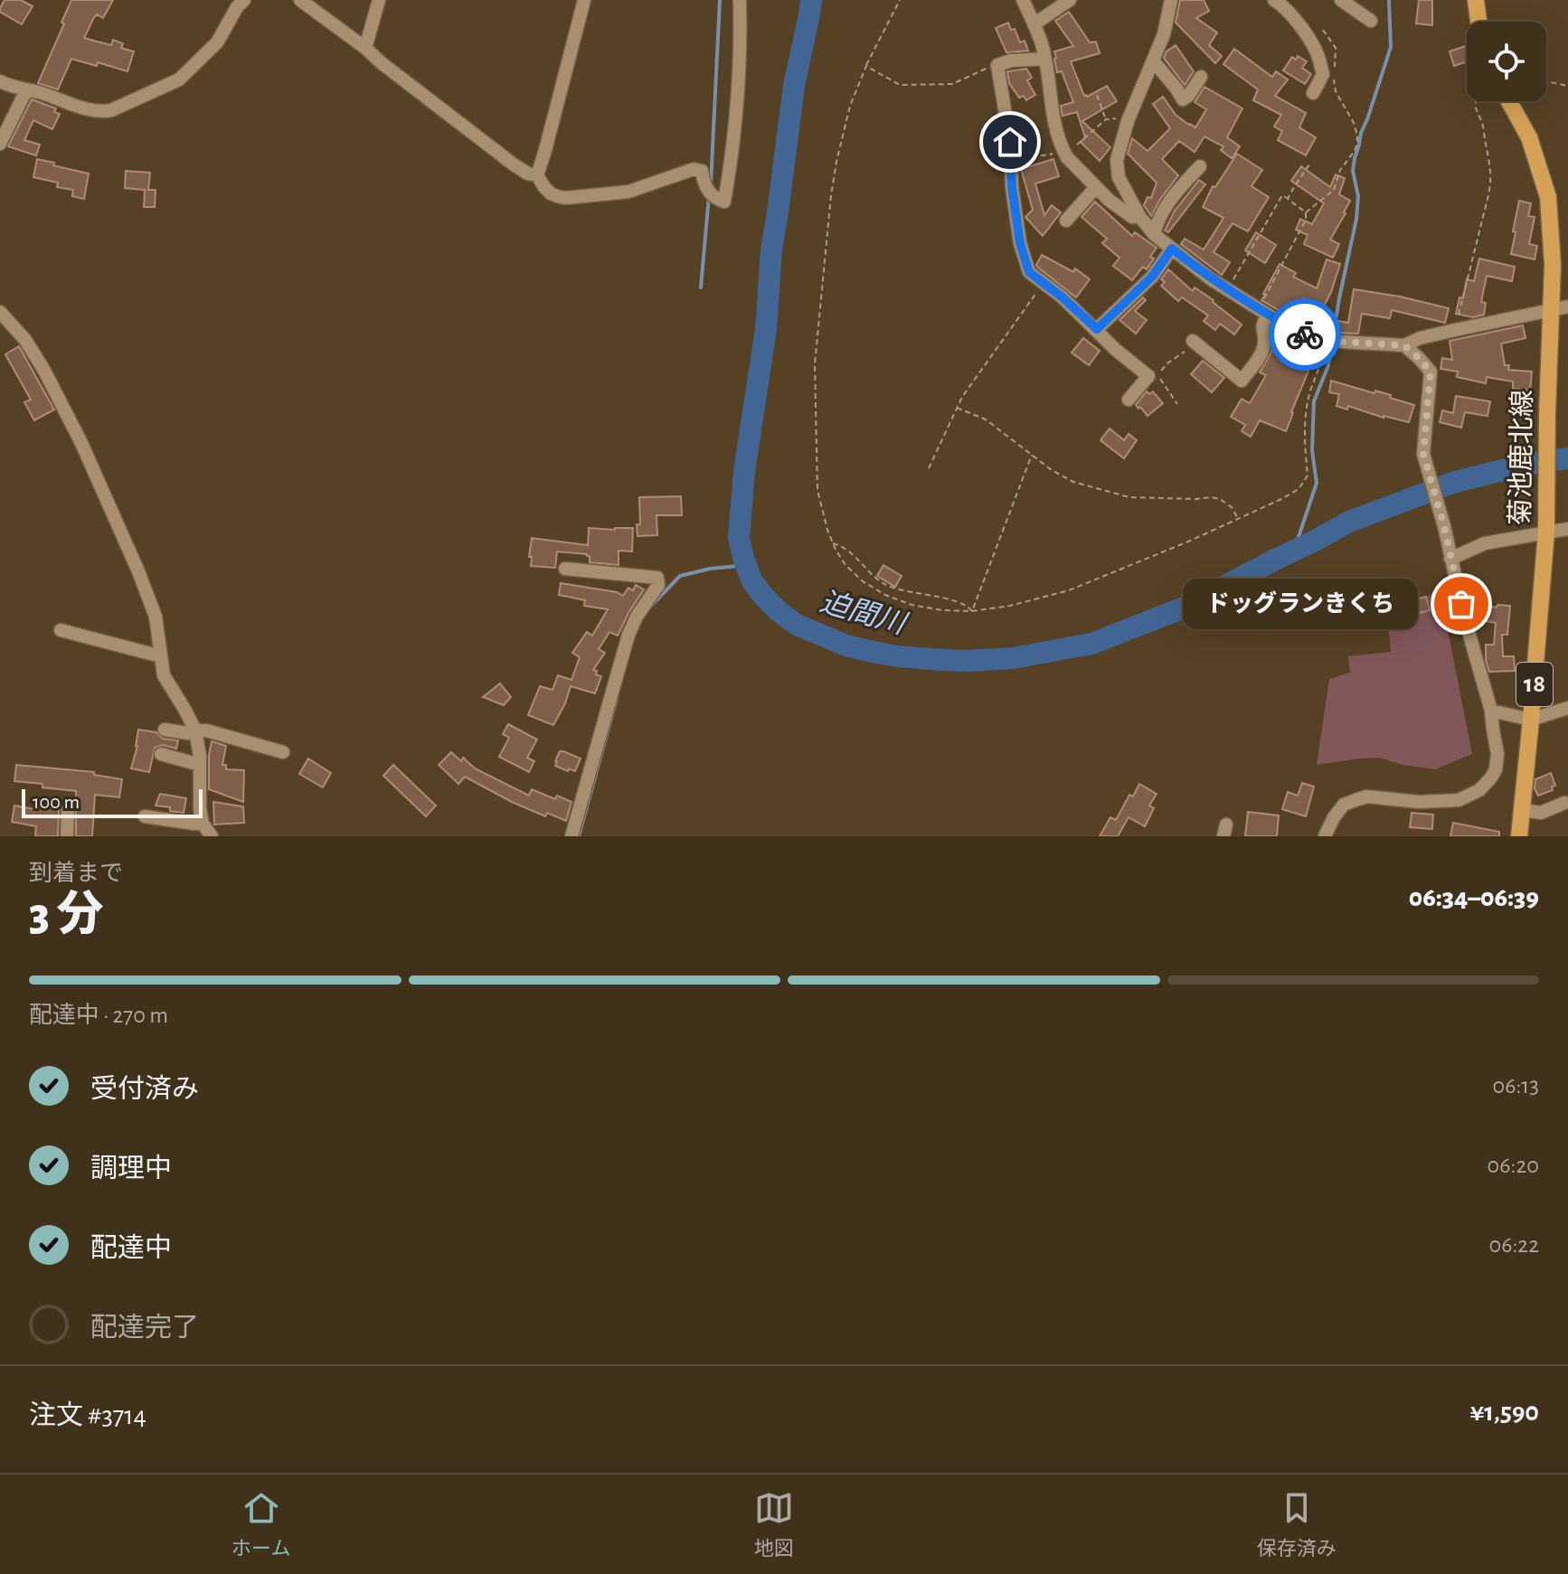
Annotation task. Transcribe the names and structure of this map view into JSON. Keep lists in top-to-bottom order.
{
  "streets": {
    "main road": ["菊池鹿北線", "18"]
  },
  "water": ["迫間川"],
  "places": ["ドッグランきくち"],
  "scale_bar": "100 m",
  "page": {
    "bubble": "ドッグランきくち",
    "scale": "100 m",
    "heading": ["3 分", "到着まで", "06:34–06:39"],
    "panel": ["注文 #3714", "¥1,590"],
    "bar": "配達中 · 270 m",
    "list": [
      ["受付済み", "06:13"],
      ["調理中", "06:20"],
      ["配達中", "06:22"],
      "配達完了"
    ],
    "tabs": ["ホーム", "地図", "保存済み"]
  }
}
